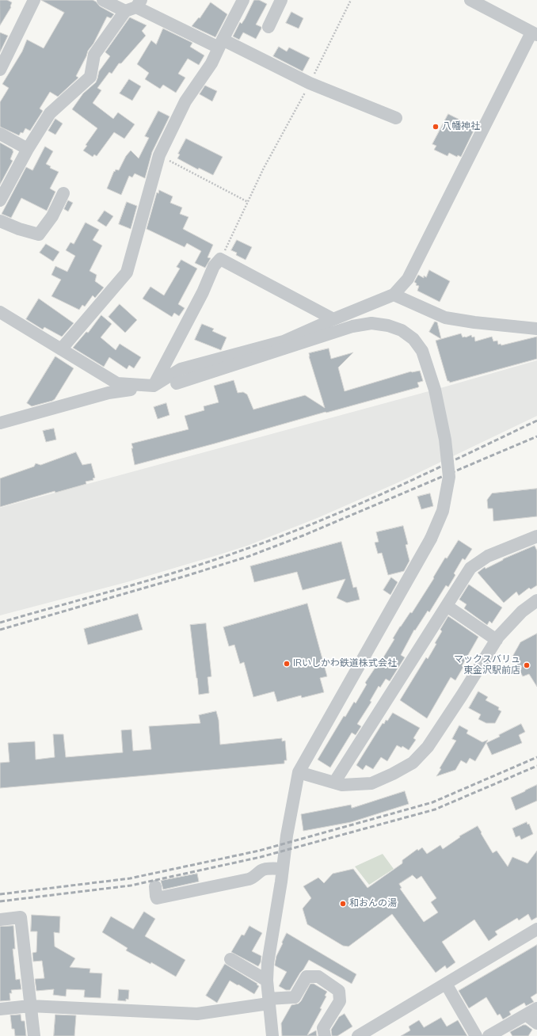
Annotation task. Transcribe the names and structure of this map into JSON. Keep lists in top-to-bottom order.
{
  "places": [
    "八幡神社",
    "IRいしかわ鉄道株式会社",
    "マックスバリュ 東金沢駅前店",
    "和おんの湯"
  ]
}
